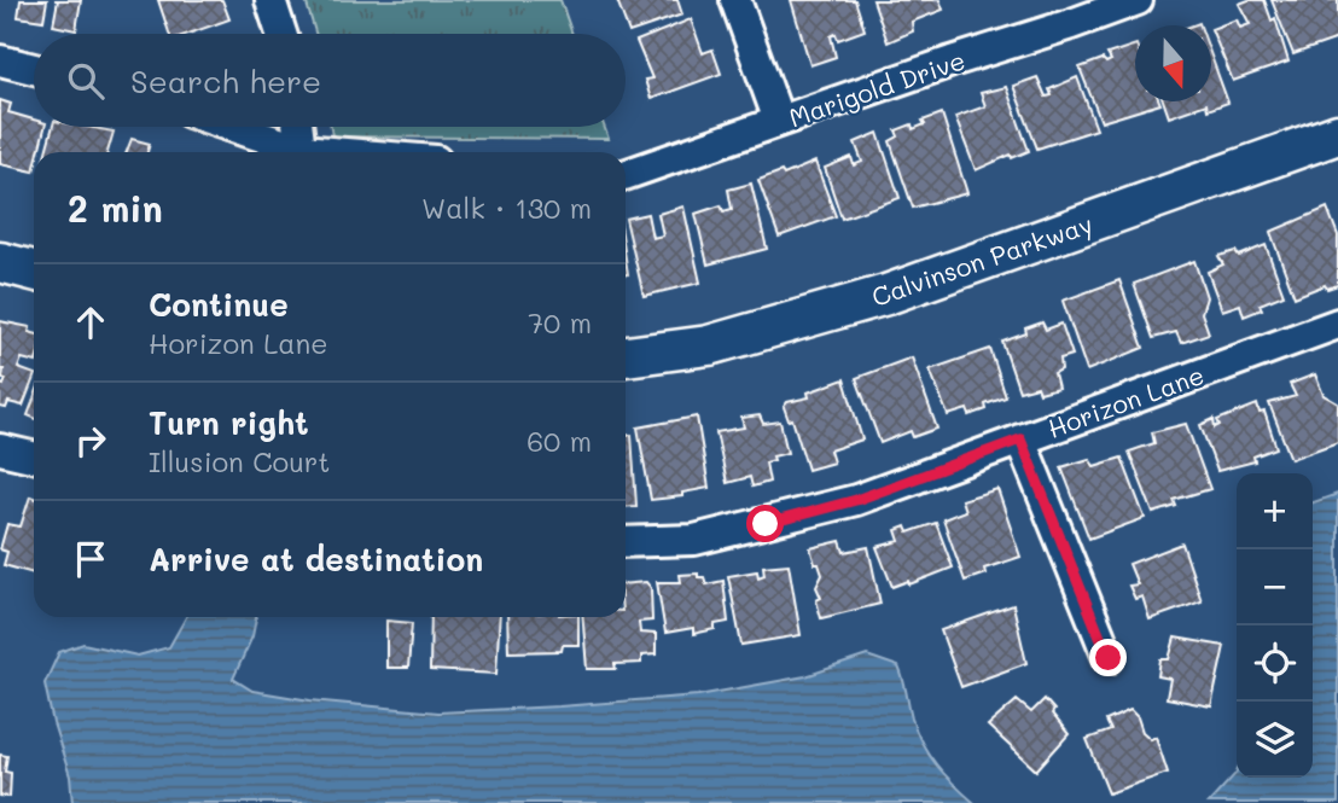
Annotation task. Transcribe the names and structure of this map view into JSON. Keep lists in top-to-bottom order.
{
  "streets": {
    "main road": ["Calvinson Parkway"],
    "street": ["Marigold Drive", "Horizon Lane"]
  },
  "north": "bottom",
  "page": {
    "search": "Search here",
    "heading": ["2 min", "Walk · 130 m"],
    "list": [
      ["Continue", "Horizon Lane", "70 m"],
      ["Turn right", "Illusion Court", "60 m"],
      "Arrive at destination"
    ],
    "map_buttons": ["+", "−"]
  }
}
